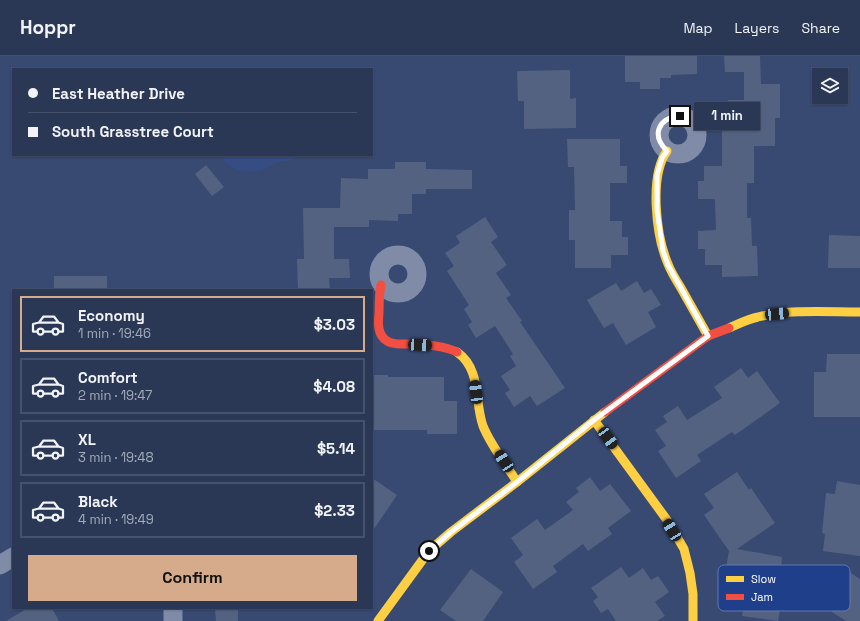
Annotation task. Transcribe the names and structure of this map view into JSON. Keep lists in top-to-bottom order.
{
  "legend": ["Slow", "Jam"],
  "page": {
    "header": "Hoppr",
    "nav": ["Map", "Layers", "Share"],
    "banner": ["East Heather Drive", "South Grasstree Court"],
    "bubble": "1 min",
    "list": [
      {
        "name": "Economy",
        "note": "1 min · 19:46",
        "value": "$3.03"
      },
      {
        "name": "Comfort",
        "note": "2 min · 19:47",
        "value": "$4.08"
      },
      {
        "name": "XL",
        "note": "3 min · 19:48",
        "value": "$5.14"
      },
      {
        "name": "Black",
        "note": "4 min · 19:49",
        "value": "$2.33"
      }
    ],
    "buttons": "Confirm"
  }
}
